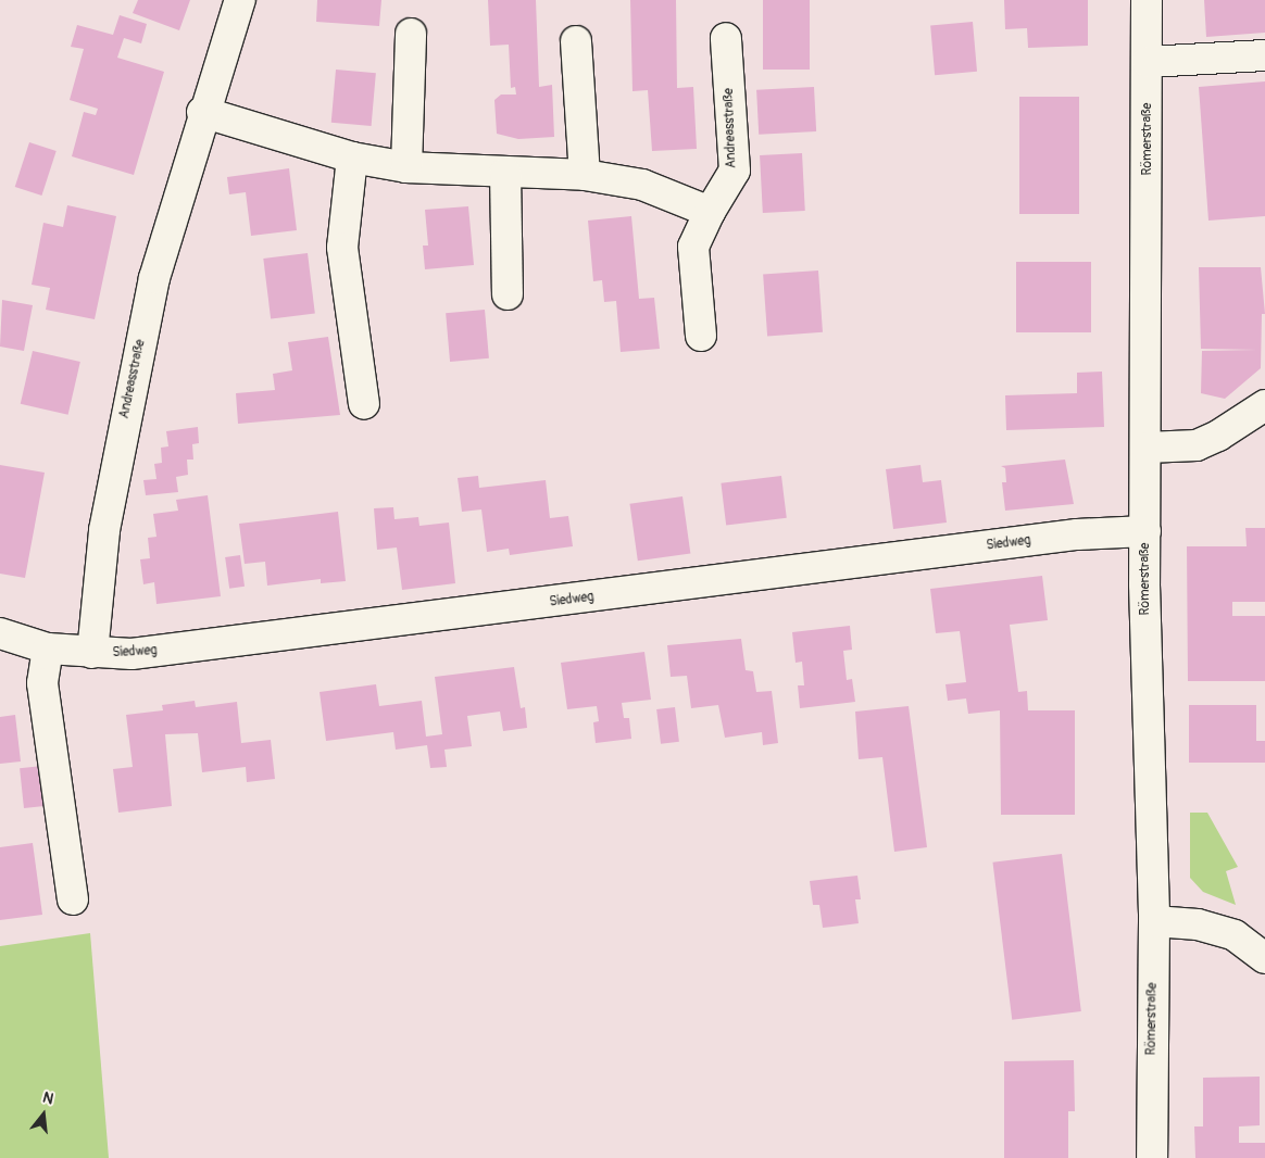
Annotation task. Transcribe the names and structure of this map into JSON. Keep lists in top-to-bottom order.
{
  "streets": {
    "street": ["Andreasstraße", "Römerstraße", "Siedweg"]
  },
  "crossings": [
    ["Andreasstraße", "Siedweg"],
    ["Römerstraße", "Siedweg"]
  ],
  "north": "top"
}
